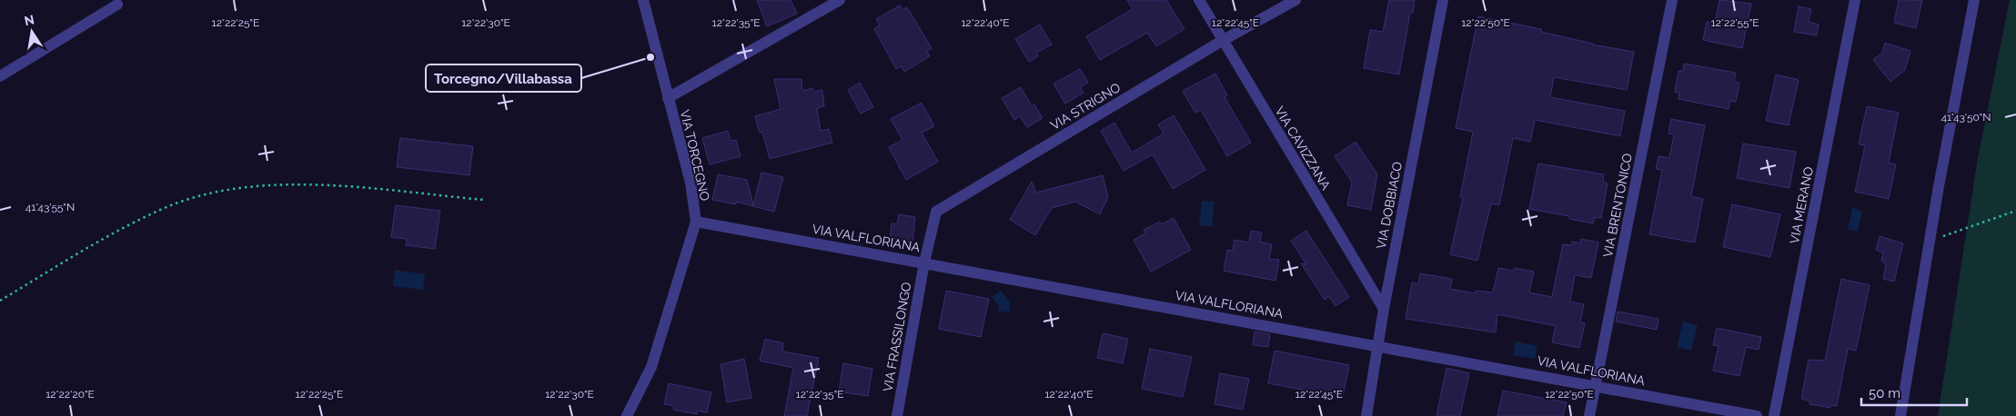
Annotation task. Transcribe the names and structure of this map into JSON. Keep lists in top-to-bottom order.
{
  "streets": {
    "street": [
      "VIA STRIGNO",
      "VIA CAVIZZANA",
      "VIA TORCEGNO",
      "VIA DOBBIACO",
      "VIA BRENTONICO",
      "VIA MERANO",
      "VIA VALFLORIANA",
      "VIA FRASSILONGO"
    ]
  },
  "crossings": [
    ["VIA STRIGNO", "VIA CAVIZZANA"],
    ["VIA STRIGNO", "VIA VALFLORIANA"],
    ["VIA STRIGNO", "VIA FRASSILONGO"],
    ["VIA CAVIZZANA", "VIA DOBBIACO"],
    ["VIA TORCEGNO", "VIA VALFLORIANA"],
    ["VIA DOBBIACO", "VIA VALFLORIANA"],
    ["VIA BRENTONICO", "VIA VALFLORIANA"],
    ["VIA VALFLORIANA", "VIA FRASSILONGO"]
  ],
  "places": ["Torcegno/Villabassa"],
  "scale_bar": "50 m",
  "north": "top",
  "coordinates": [
    "12°22'25\"E",
    "12°22'30\"E",
    "12°22'35\"E",
    "12°22'40\"E",
    "12°22'45\"E",
    "12°22'50\"E",
    "12°22'55\"E",
    "41°43'50\"N",
    "41°43'55\"N",
    "12°22'20\"E"
  ]
}
